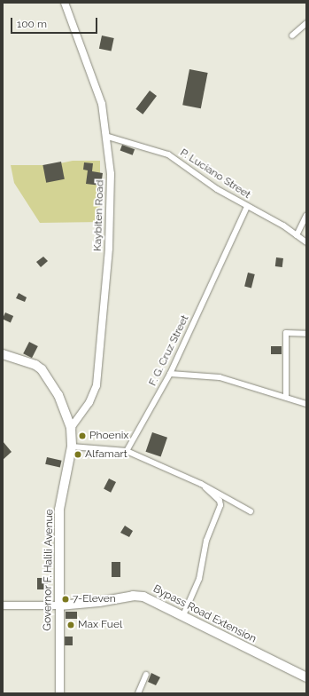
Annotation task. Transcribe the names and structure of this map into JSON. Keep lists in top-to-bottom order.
{
  "streets": {
    "main road": ["Governor F. Halili Avenue", "Bypass Road Extension"],
    "street": ["P. Luciano Street", "Kaybiten Road", "F. G. Cruz Street"]
  },
  "crossings": [
    ["P. Luciano Street", "Kaybiten Road"],
    ["P. Luciano Street", "F. G. Cruz Street"],
    ["Kaybiten Road", "Governor F. Halili Avenue"],
    ["Governor F. Halili Avenue", "Bypass Road Extension"]
  ],
  "places": [
    "Phoenix",
    "Alfamart",
    "7-Eleven",
    "Max Fuel"
  ],
  "scale_bar": "100 m"
}
